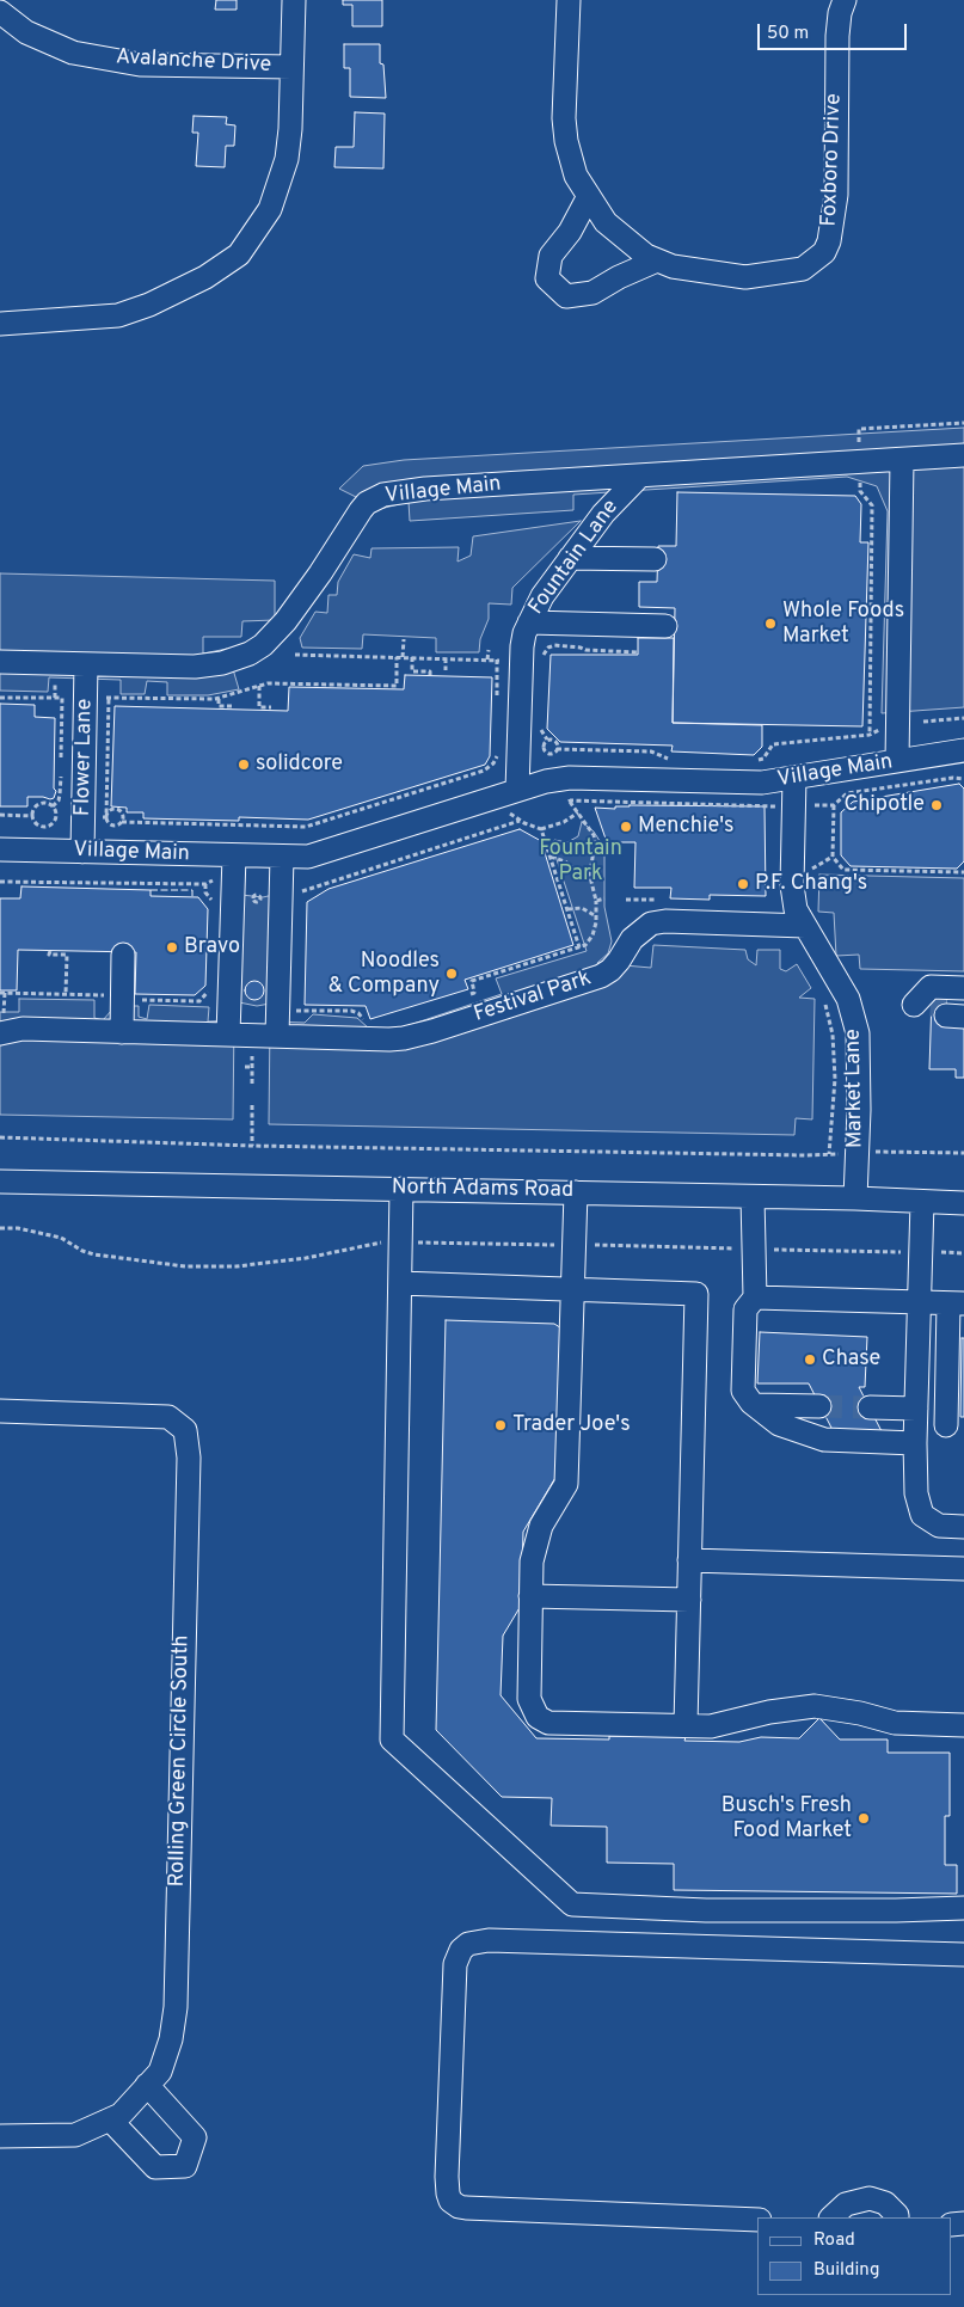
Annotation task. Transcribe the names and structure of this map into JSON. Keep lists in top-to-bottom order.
{
  "streets": {
    "street": [
      "Avalanche Drive",
      "Foxboro Drive",
      "Village Main",
      "Fountain Lane",
      "Flower Lane",
      "Festival Park",
      "Market Lane",
      "North Adams Road",
      "Rolling Green Circle South"
    ]
  },
  "crossings": [
    ["Village Main", "Fountain Lane"],
    ["Village Main", "Flower Lane"],
    ["Village Main", "Market Lane"],
    ["Festival Park", "Market Lane"],
    ["Market Lane", "North Adams Road"]
  ],
  "parks": ["Fountain Park"],
  "places": [
    "Whole Foods Market",
    "solidcore",
    "Chipotle",
    "Menchie's",
    "P.F. Chang's",
    "Bravo",
    "Noodles & Company",
    "Chase",
    "Trader Joe's",
    "Busch's Fresh Food Market"
  ],
  "legend": ["Road", "Building"],
  "scale_bar": "50 m"
}
